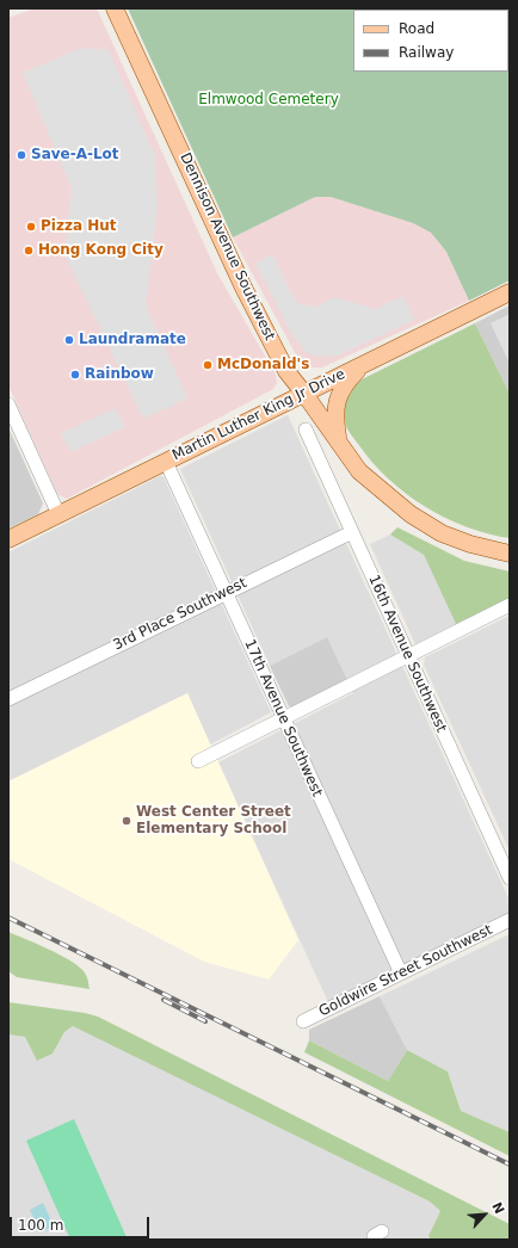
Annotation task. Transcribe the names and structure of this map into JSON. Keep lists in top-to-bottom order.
{
  "streets": {
    "main road": ["Dennison Avenue Southwest", "Martin Luther King Jr Drive"],
    "street": [
      "3rd Place Southwest",
      "16th Avenue Southwest",
      "17th Avenue Southwest",
      "Goldwire Street Southwest"
    ]
  },
  "crossings": [
    ["Dennison Avenue Southwest", "Martin Luther King Jr Drive"],
    ["Martin Luther King Jr Drive", "17th Avenue Southwest"],
    ["3rd Place Southwest", "16th Avenue Southwest"],
    ["3rd Place Southwest", "17th Avenue Southwest"],
    ["17th Avenue Southwest", "Goldwire Street Southwest"]
  ],
  "parks": ["Elmwood Cemetery"],
  "places": [
    "Save-A-Lot",
    "Pizza Hut",
    "Hong Kong City",
    "Laundramate",
    "McDonald's",
    "Rainbow",
    "West Center Street Elementary School"
  ],
  "legend": ["Road", "Railway"],
  "scale_bar": "100 m",
  "north": "top right"
}
